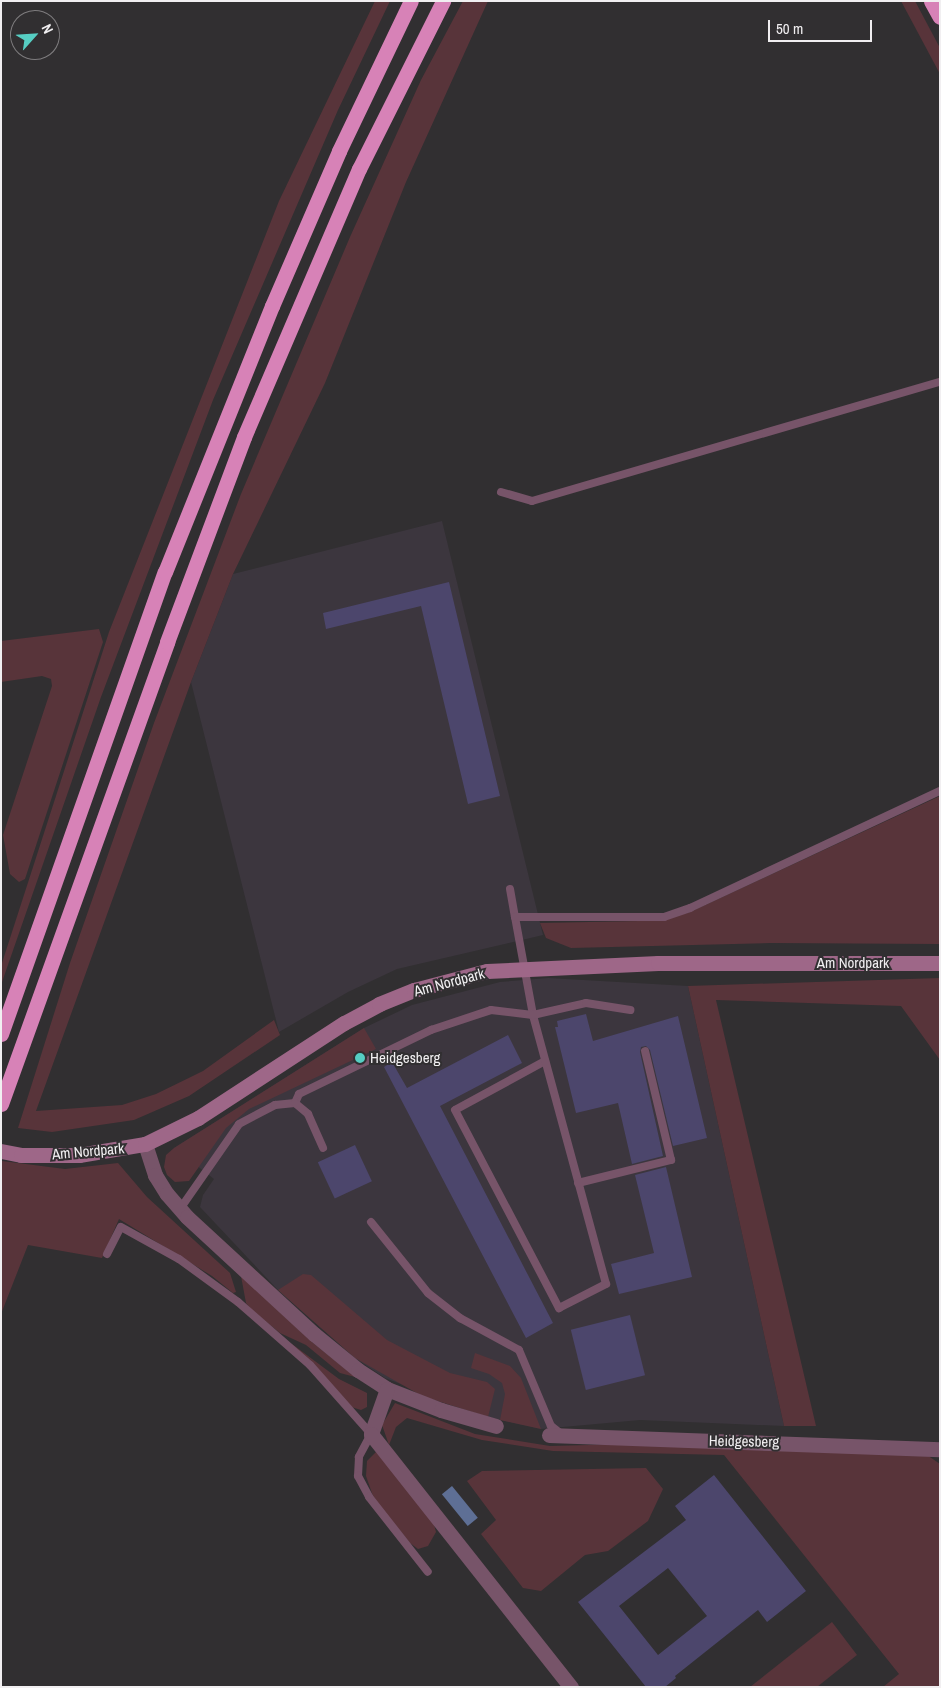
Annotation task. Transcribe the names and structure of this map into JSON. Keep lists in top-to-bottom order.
{
  "streets": {
    "street": ["Am Nordpark", "Heidgesberg"]
  },
  "places": ["Heidgesberg"],
  "scale_bar": "50 m",
  "north": "top right"
}
